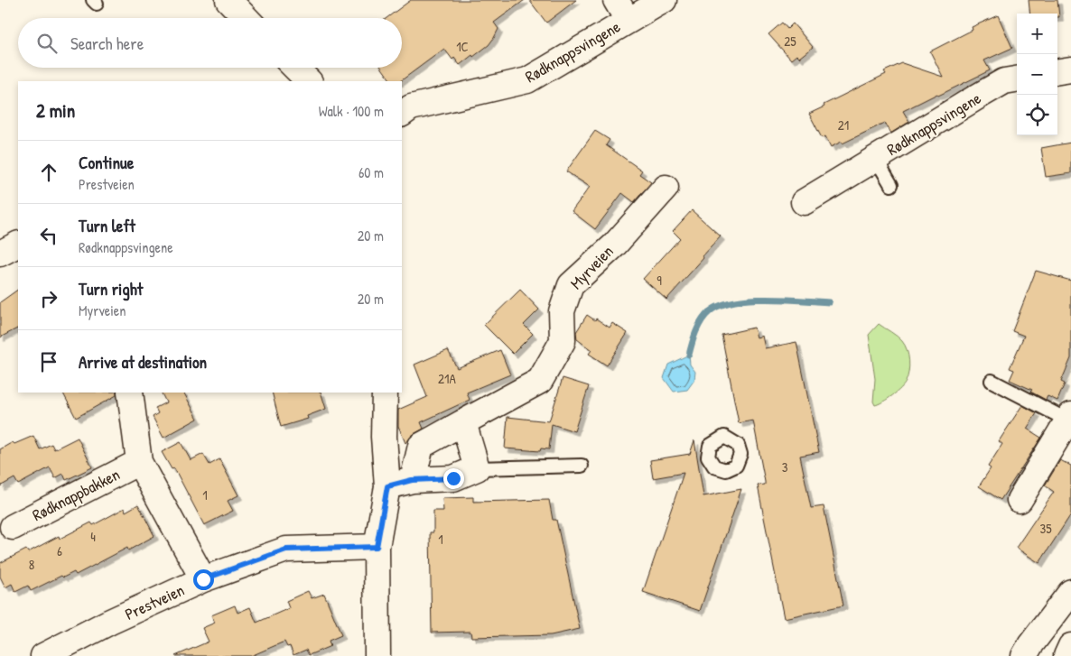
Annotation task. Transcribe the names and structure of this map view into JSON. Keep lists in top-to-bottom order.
{
  "streets": {
    "street": [
      "Rødknappsvingene",
      "Myrveien",
      "Rødknappbakken",
      "Prestveien"
    ]
  },
  "crossings": [
    ["Rødknappbakken", "Prestveien"]
  ],
  "house_numbers": [
    "25",
    "1C",
    "21",
    "9",
    "21A",
    "3",
    "1",
    "35",
    "4",
    "1",
    "6",
    "8"
  ],
  "page": {
    "map_buttons": ["+", "−"],
    "search": "Search here",
    "heading": ["2 min", "Walk · 100 m"],
    "list": [
      ["Continue", "Prestveien", "60 m"],
      ["Turn left", "Rødknappsvingene", "20 m"],
      ["Turn right", "Myrveien", "20 m"],
      "Arrive at destination"
    ]
  }
}
